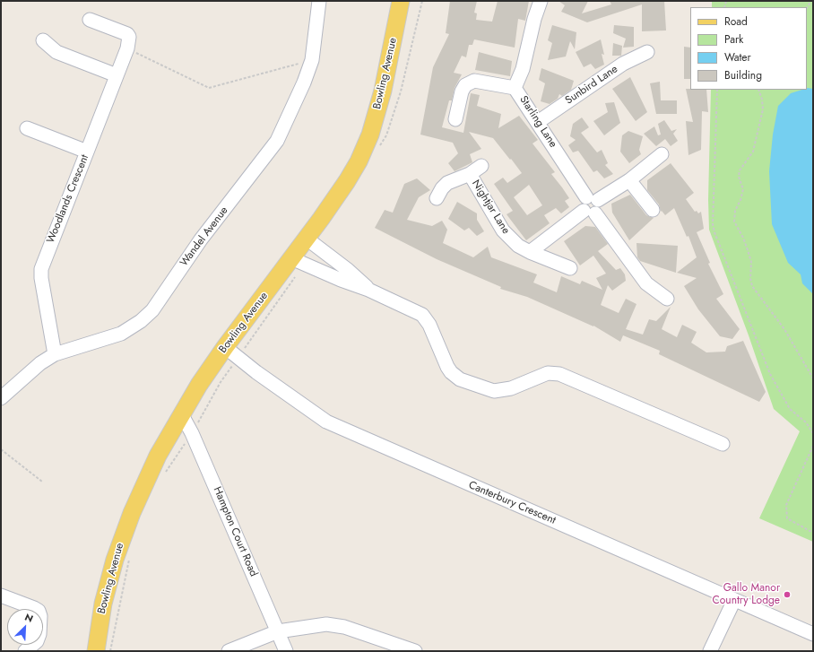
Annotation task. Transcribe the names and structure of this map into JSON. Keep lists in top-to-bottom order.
{
  "streets": {
    "main road": ["Bowling Avenue"],
    "street": [
      "Sunbird Lane",
      "Starling Lane",
      "Woodlands Crescent",
      "Nightjar Lane",
      "Wandel Avenue",
      "Canterbury Crescent",
      "Hampton Court Road"
    ]
  },
  "crossings": [
    ["Bowling Avenue", "Canterbury Crescent"],
    ["Bowling Avenue", "Hampton Court Road"],
    ["Sunbird Lane", "Starling Lane"],
    ["Woodlands Crescent", "Wandel Avenue"]
  ],
  "places": ["Gallo Manor Country Lodge"],
  "legend": [
    "Road",
    "Park",
    "Water",
    "Building"
  ],
  "north": "top right"
}
